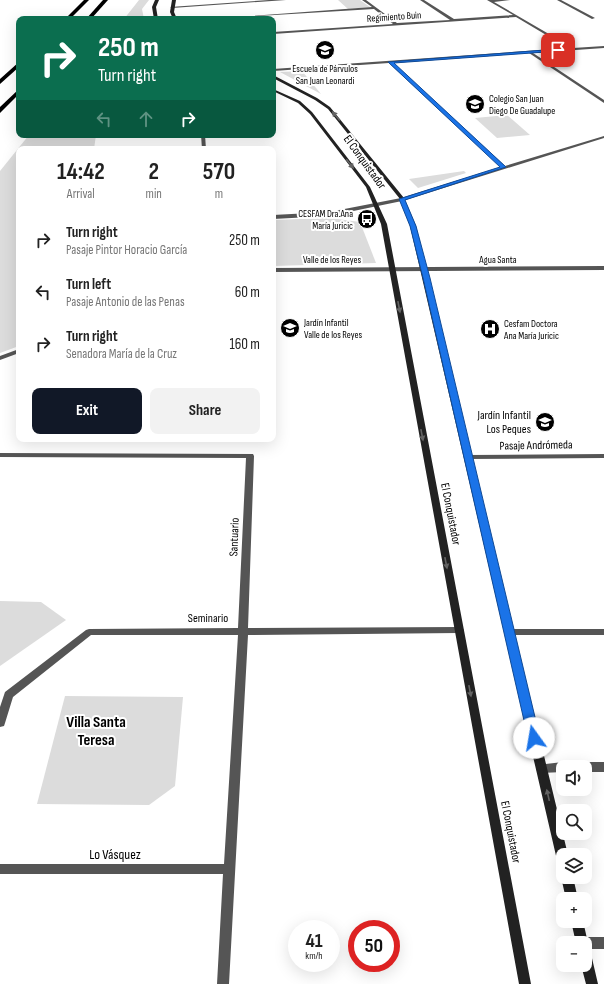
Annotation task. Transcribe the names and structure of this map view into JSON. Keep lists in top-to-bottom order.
{
  "streets": {
    "main road": ["El Conquistador"],
    "street": [
      "Regimiento Buin",
      "Valle de los Reyes",
      "Agua Santa",
      "Pasaje Andrómeda",
      "Santuario",
      "Seminario",
      "Lo Vásquez"
    ]
  },
  "crossings": [
    ["El Conquistador", "Valle de los Reyes"],
    ["El Conquistador", "Agua Santa"],
    ["El Conquistador", "Pasaje Andrómeda"],
    ["El Conquistador", "Seminario"],
    ["Valle de los Reyes", "Agua Santa"],
    ["Santuario", "Seminario"],
    ["Santuario", "Lo Vásquez"]
  ],
  "districts": ["Villa Santa Teresa"],
  "places": {
    "school or university": [
      "Escuela de Párvulos San Juan Leonardi",
      "Colegio San Juan Diego De Guadalupe",
      "Jardín Infantil Valle de los Reyes",
      "Jardín Infantil Los Peques"
    ],
    "bus stop": ["CESFAM Dra.Ana María Juricic"],
    "hospital": ["Cesfam Doctora Ana María Juricic"]
  },
  "page": {
    "turn": ["250 m", "Turn right"],
    "eta": [
      "14:42",
      "Arrival",
      "2",
      "min",
      "570",
      "m"
    ],
    "list": [
      {
        "name": "Turn right",
        "note": "Pasaje Pintor Horacio García",
        "value": "250 m"
      },
      {
        "name": "Turn left",
        "note": "Pasaje Antonio de las Penas",
        "value": "60 m"
      },
      {
        "name": "Turn right",
        "note": "Senadora María de la Cruz",
        "value": "160 m"
      }
    ],
    "buttons": ["Exit", "Share"],
    "map_buttons": ["+", "−"],
    "speed": "41 km/h",
    "limit": "50"
  }
}
